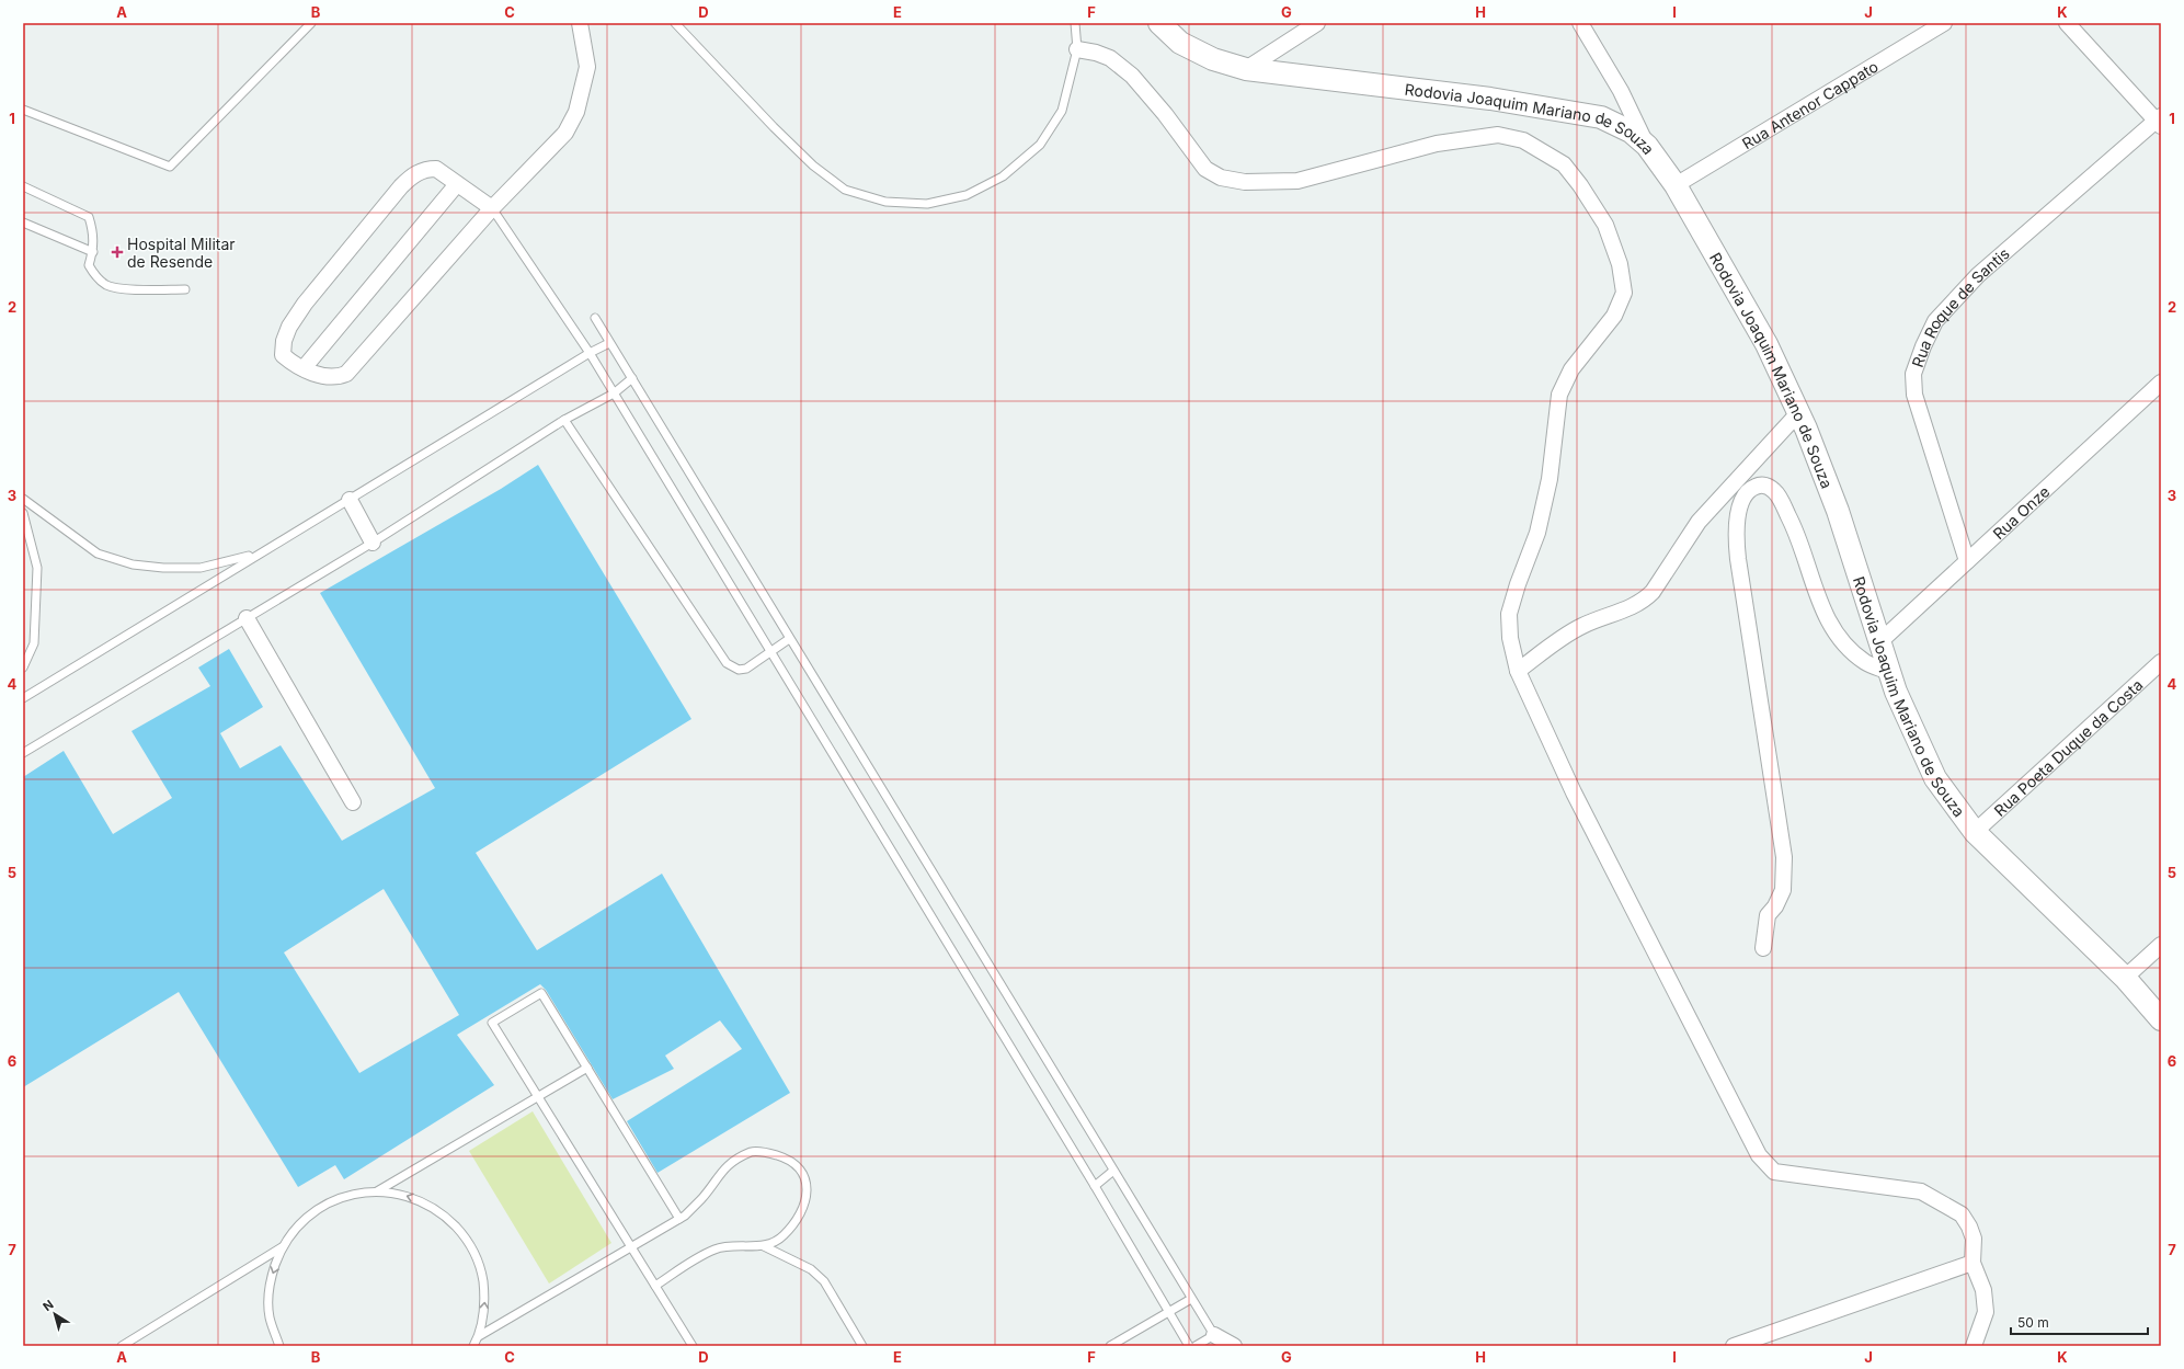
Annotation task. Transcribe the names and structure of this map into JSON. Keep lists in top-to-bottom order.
{
  "streets": {
    "main road": ["Rodovia Joaquim Mariano de Souza"],
    "street": [
      "Rua Antenor Cappato",
      "Rua Roque de Santis",
      "Rua Onze",
      "Rua Poeta Duque da Costa"
    ]
  },
  "crossings": [
    ["Rua Antenor Cappato", "Rodovia Joaquim Mariano de Souza"],
    ["Rodovia Joaquim Mariano de Souza", "Rua Onze"],
    ["Rodovia Joaquim Mariano de Souza", "Rua Poeta Duque da Costa"],
    ["Rua Roque de Santis", "Rua Onze"]
  ],
  "places": {
    "health": ["Hospital Militar de Resende"]
  },
  "scale_bar": "50 m",
  "north": "top left",
  "grid": {
    "columns": [
      "A",
      "B",
      "C",
      "D",
      "E",
      "F",
      "G",
      "H",
      "I",
      "J",
      "K"
    ],
    "rows": [
      "1",
      "2",
      "3",
      "4",
      "5",
      "6",
      "7"
    ]
  }
}
